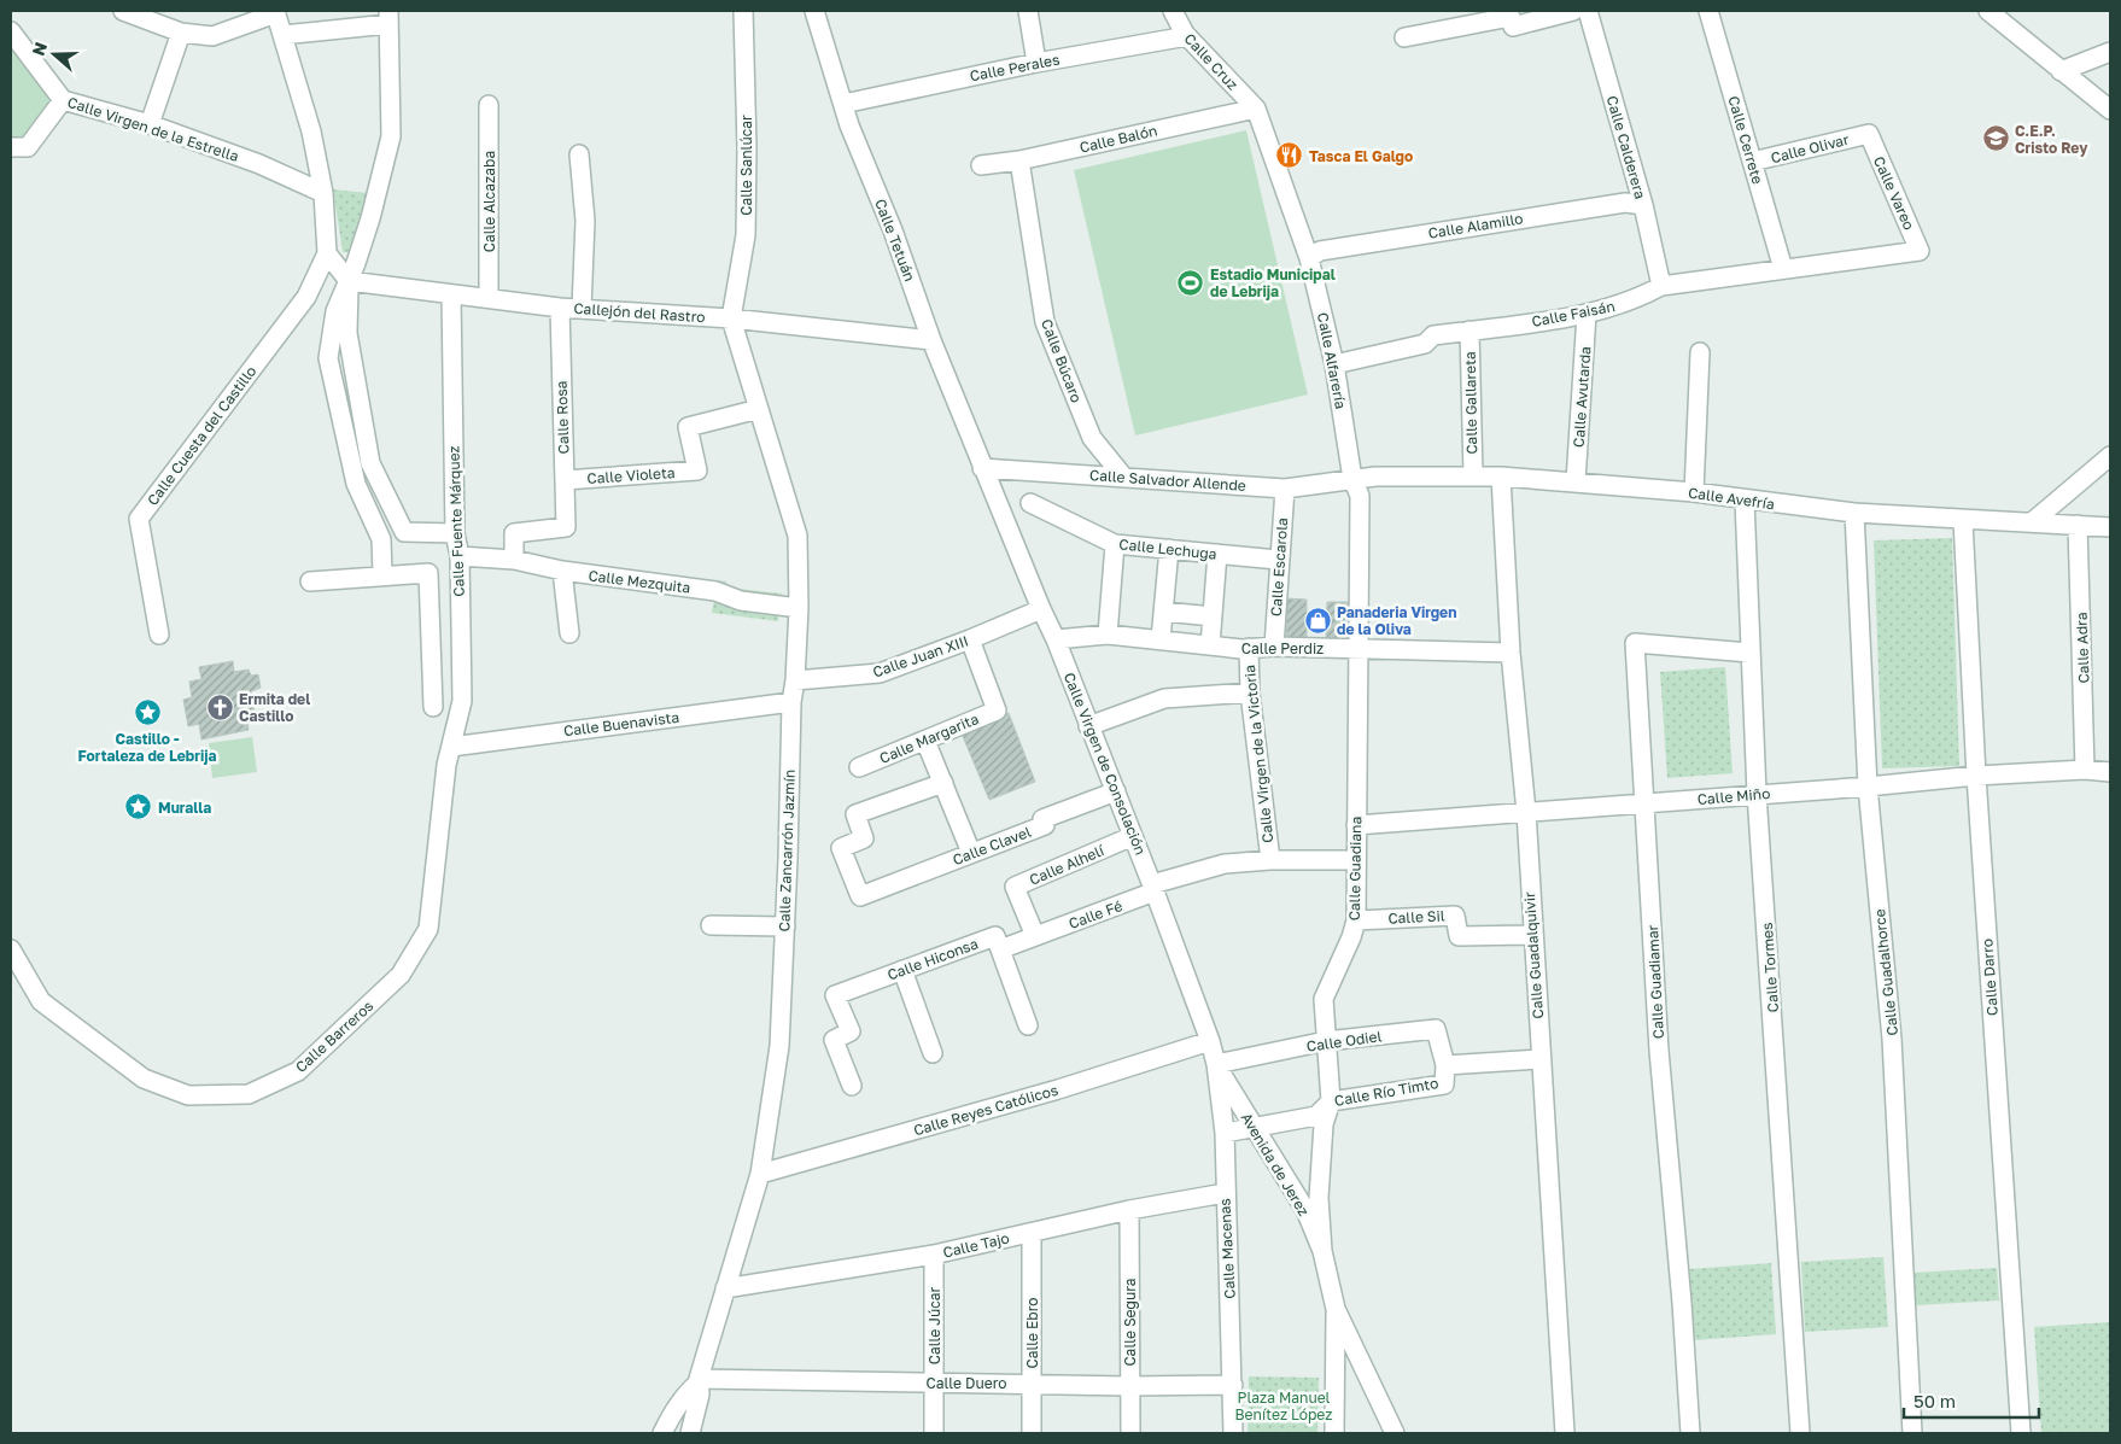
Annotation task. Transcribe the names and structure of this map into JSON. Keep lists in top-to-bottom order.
{
  "streets": {
    "street": [
      "Calle Cruz",
      "Calle Perales",
      "Calle Virgen de la Estrella",
      "Calle Balón",
      "Calle Cerrete",
      "Calle Calderera",
      "Calle Olivar",
      "Calle Sanlúcar",
      "Calle Vareo",
      "Calle Alcazaba",
      "Calle Alamillo",
      "Calle Tetuán",
      "Callejón del Rastro",
      "Calle Faisán",
      "Calle Búcaro",
      "Calle Alfarería",
      "Calle Avutarda",
      "Calle Gallareta",
      "Calle Rosa",
      "Calle Cuesta del Castillo",
      "Calle Violeta",
      "Calle Salvador Allende",
      "Calle Avefría",
      "Calle Fuente Márquez",
      "Calle Lechuga",
      "Calle Escarola",
      "Calle Mezquita",
      "Calle Perdiz",
      "Calle Adra",
      "Calle Juan XIII",
      "Calle Buenavista",
      "Calle Margarita",
      "Calle Virgen de la Victoria",
      "Calle Virgen de Consolación",
      "Calle Miño",
      "Calle Clavel",
      "Calle Zancarrón Jazmín",
      "Calle Alhelí",
      "Calle Guadiana",
      "Calle Fé",
      "Calle Sil",
      "Calle Guadalquivir",
      "Calle Hiconsa",
      "Calle Tormes",
      "Calle Guadalhorce",
      "Calle Darro",
      "Calle Guadiamar",
      "Calle Barreros",
      "Calle Odiel",
      "Calle Río Timto",
      "Calle Reyes Católicos",
      "Avenida de Jerez",
      "Calle Tajo",
      "Calle Macenas",
      "Calle Segura",
      "Calle Júcar",
      "Calle Ebro",
      "Calle Duero"
    ]
  },
  "crossings": [
    ["Calle Cruz", "Calle Perales"],
    ["Calle Cruz", "Calle Balón"],
    ["Calle Cruz", "Calle Alfarería"],
    ["Calle Perales", "Calle Tetuán"],
    ["Calle Balón", "Calle Búcaro"],
    ["Calle Balón", "Calle Alfarería"],
    ["Calle Cerrete", "Calle Olivar"],
    ["Calle Cerrete", "Calle Faisán"],
    ["Calle Calderera", "Calle Alamillo"],
    ["Calle Calderera", "Calle Faisán"],
    ["Calle Olivar", "Calle Vareo"],
    ["Calle Sanlúcar", "Callejón del Rastro"],
    ["Calle Sanlúcar", "Calle Zancarrón Jazmín"],
    ["Calle Vareo", "Calle Faisán"],
    ["Calle Alcazaba", "Callejón del Rastro"],
    ["Calle Alamillo", "Calle Alfarería"],
    ["Calle Tetuán", "Callejón del Rastro"],
    ["Calle Tetuán", "Calle Salvador Allende"],
    ["Calle Tetuán", "Calle Virgen de Consolación"],
    ["Callejón del Rastro", "Calle Rosa"],
    ["Callejón del Rastro", "Calle Fuente Márquez"],
    ["Callejón del Rastro", "Calle Zancarrón Jazmín"],
    ["Calle Faisán", "Calle Alfarería"],
    ["Calle Faisán", "Calle Avutarda"],
    ["Calle Faisán", "Calle Gallareta"],
    ["Calle Búcaro", "Calle Salvador Allende"],
    ["Calle Alfarería", "Calle Salvador Allende"],
    ["Calle Alfarería", "Calle Avefría"],
    ["Calle Alfarería", "Calle Guadiana"],
    ["Calle Avutarda", "Calle Avefría"],
    ["Calle Gallareta", "Calle Avefría"],
    ["Calle Rosa", "Calle Violeta"],
    ["Calle Rosa", "Calle Mezquita"],
    ["Calle Violeta", "Calle Zancarrón Jazmín"],
    ["Calle Salvador Allende", "Calle Avefría"],
    ["Calle Salvador Allende", "Calle Escarola"],
    ["Calle Salvador Allende", "Calle Virgen de Consolación"],
    ["Calle Salvador Allende", "Calle Guadiana"],
    ["Calle Avefría", "Calle Adra"],
    ["Calle Avefría", "Calle Guadiana"],
    ["Calle Avefría", "Calle Guadalquivir"],
    ["Calle Avefría", "Calle Tormes"],
    ["Calle Avefría", "Calle Guadalhorce"],
    ["Calle Avefría", "Calle Darro"],
    ["Calle Fuente Márquez", "Calle Mezquita"],
    ["Calle Fuente Márquez", "Calle Buenavista"],
    ["Calle Fuente Márquez", "Calle Barreros"],
    ["Calle Lechuga", "Calle Escarola"],
    ["Calle Escarola", "Calle Perdiz"],
    ["Calle Mezquita", "Calle Zancarrón Jazmín"],
    ["Calle Perdiz", "Calle Virgen de la Victoria"],
    ["Calle Perdiz", "Calle Virgen de Consolación"],
    ["Calle Perdiz", "Calle Guadiana"],
    ["Calle Perdiz", "Calle Guadalquivir"],
    ["Calle Adra", "Calle Miño"],
    ["Calle Juan XIII", "Calle Margarita"],
    ["Calle Juan XIII", "Calle Virgen de Consolación"],
    ["Calle Juan XIII", "Calle Zancarrón Jazmín"],
    ["Calle Buenavista", "Calle Zancarrón Jazmín"],
    ["Calle Buenavista", "Calle Barreros"],
    ["Calle Virgen de la Victoria", "Calle Fé"],
    ["Calle Virgen de Consolación", "Calle Clavel"],
    ["Calle Virgen de Consolación", "Calle Alhelí"],
    ["Calle Virgen de Consolación", "Calle Fé"],
    ["Calle Virgen de Consolación", "Calle Odiel"],
    ["Calle Virgen de Consolación", "Calle Reyes Católicos"],
    ["Calle Virgen de Consolación", "Avenida de Jerez"],
    ["Calle Virgen de Consolación", "Calle Macenas"],
    ["Calle Miño", "Calle Guadiana"],
    ["Calle Miño", "Calle Guadalquivir"],
    ["Calle Miño", "Calle Tormes"],
    ["Calle Miño", "Calle Guadalhorce"],
    ["Calle Miño", "Calle Darro"],
    ["Calle Miño", "Calle Guadiamar"],
    ["Calle Zancarrón Jazmín", "Calle Reyes Católicos"],
    ["Calle Zancarrón Jazmín", "Calle Tajo"],
    ["Calle Zancarrón Jazmín", "Calle Duero"],
    ["Calle Alhelí", "Calle Fé"],
    ["Calle Guadiana", "Calle Fé"],
    ["Calle Guadiana", "Calle Sil"],
    ["Calle Guadiana", "Calle Odiel"],
    ["Calle Guadiana", "Calle Río Timto"],
    ["Calle Guadiana", "Avenida de Jerez"],
    ["Calle Fé", "Calle Hiconsa"],
    ["Calle Sil", "Calle Guadalquivir"],
    ["Calle Guadalquivir", "Calle Río Timto"],
    ["Calle Tormes", "Calle Guadiamar"],
    ["Calle Odiel", "Calle Río Timto"],
    ["Calle Odiel", "Avenida de Jerez"],
    ["Calle Odiel", "Calle Macenas"],
    ["Calle Río Timto", "Avenida de Jerez"],
    ["Calle Río Timto", "Calle Macenas"],
    ["Avenida de Jerez", "Calle Macenas"],
    ["Calle Tajo", "Calle Macenas"],
    ["Calle Tajo", "Calle Segura"],
    ["Calle Tajo", "Calle Júcar"],
    ["Calle Tajo", "Calle Ebro"],
    ["Calle Macenas", "Calle Duero"],
    ["Calle Segura", "Calle Duero"],
    ["Calle Júcar", "Calle Duero"],
    ["Calle Ebro", "Calle Duero"]
  ],
  "parks": ["Plaza Manuel Benítez López"],
  "places": {
    "school or university": ["C.E.P. Cristo Rey"],
    "restaurant": ["Tasca El Galgo"],
    "sports": ["Estadio Municipal de Lebrija"],
    "shop": ["Panaderia Virgen de la Oliva"],
    "church": ["Ermita del Castillo"],
    "place": ["Castillo - Fortaleza de Lebrija", "Muralla"]
  },
  "scale_bar": "50 m",
  "north": "left"
}
